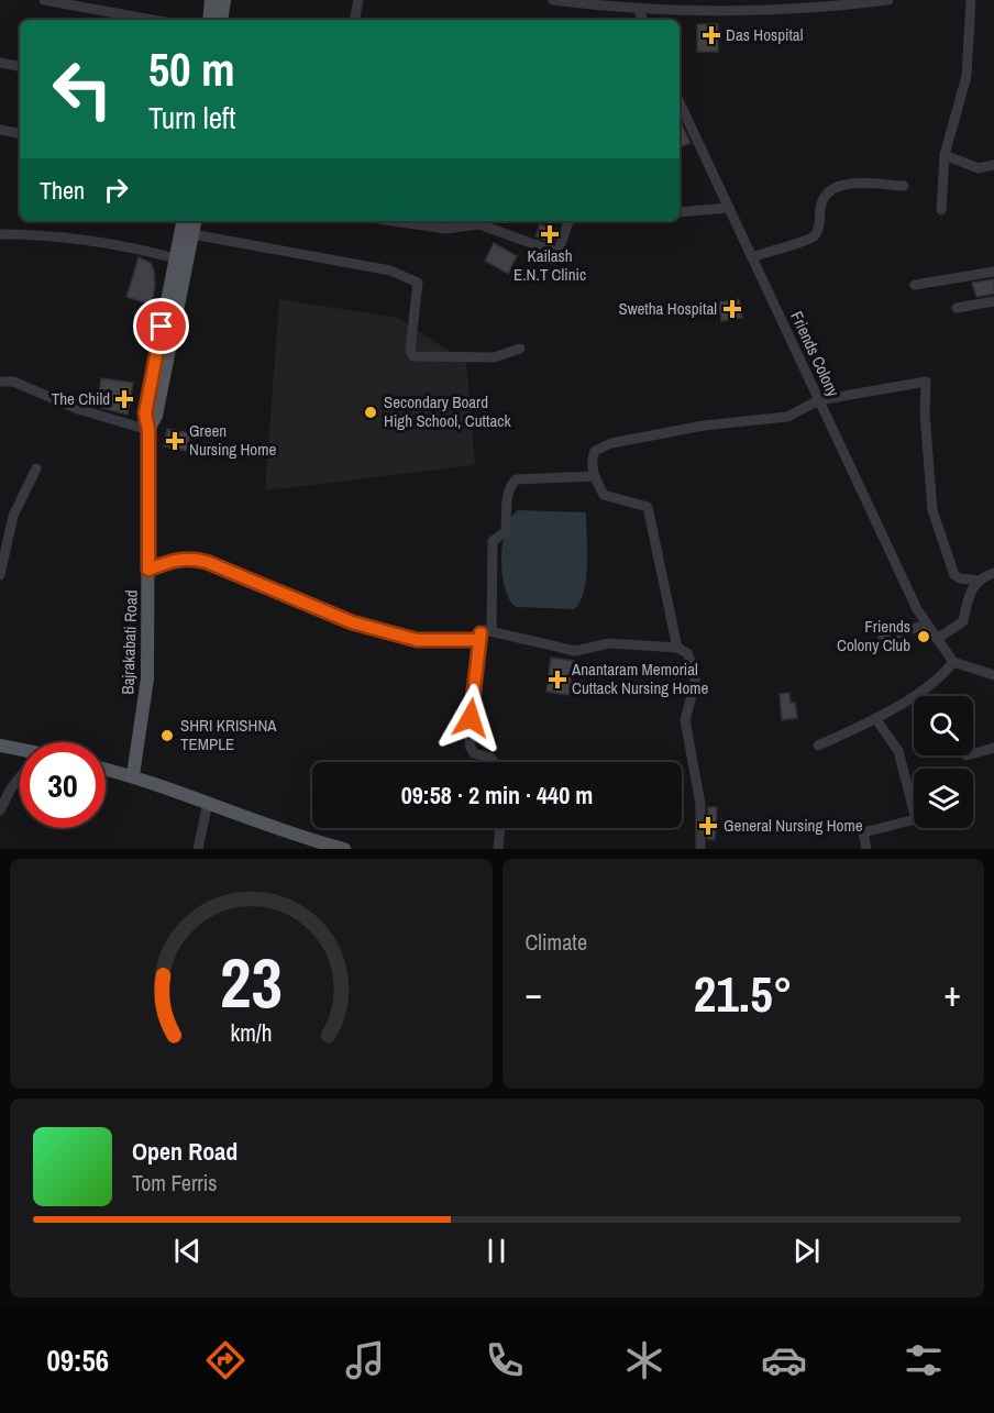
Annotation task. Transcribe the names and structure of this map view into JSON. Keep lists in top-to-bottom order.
{
  "streets": {
    "main road": ["Bajrakabati Road"],
    "street": ["Friends Colony"]
  },
  "places": {
    "health": [
      "Das Hospital",
      "Kailash E.N.T Clinic",
      "Swetha Hospital",
      "The Child",
      "Green Nursing Home",
      "Anantaram Memorial Cuttack Nursing Home",
      "General Nursing Home"
    ],
    "other": ["Secondary Board High School, Cuttack", "Friends Colony Club", "SHRI KRISHNA TEMPLE"]
  },
  "page": {
    "turn": ["50 m", "Turn left"],
    "then": "Then",
    "limit": "30",
    "trip": "09:58 · 2 min · 440 m",
    "tile": "Climate",
    "heat": ["−", "21.5°", "+"],
    "song": ["Open Road", "Tom Ferris"],
    "tabs": "09:56",
    "gauge": ["23", "km/h"]
  }
}
